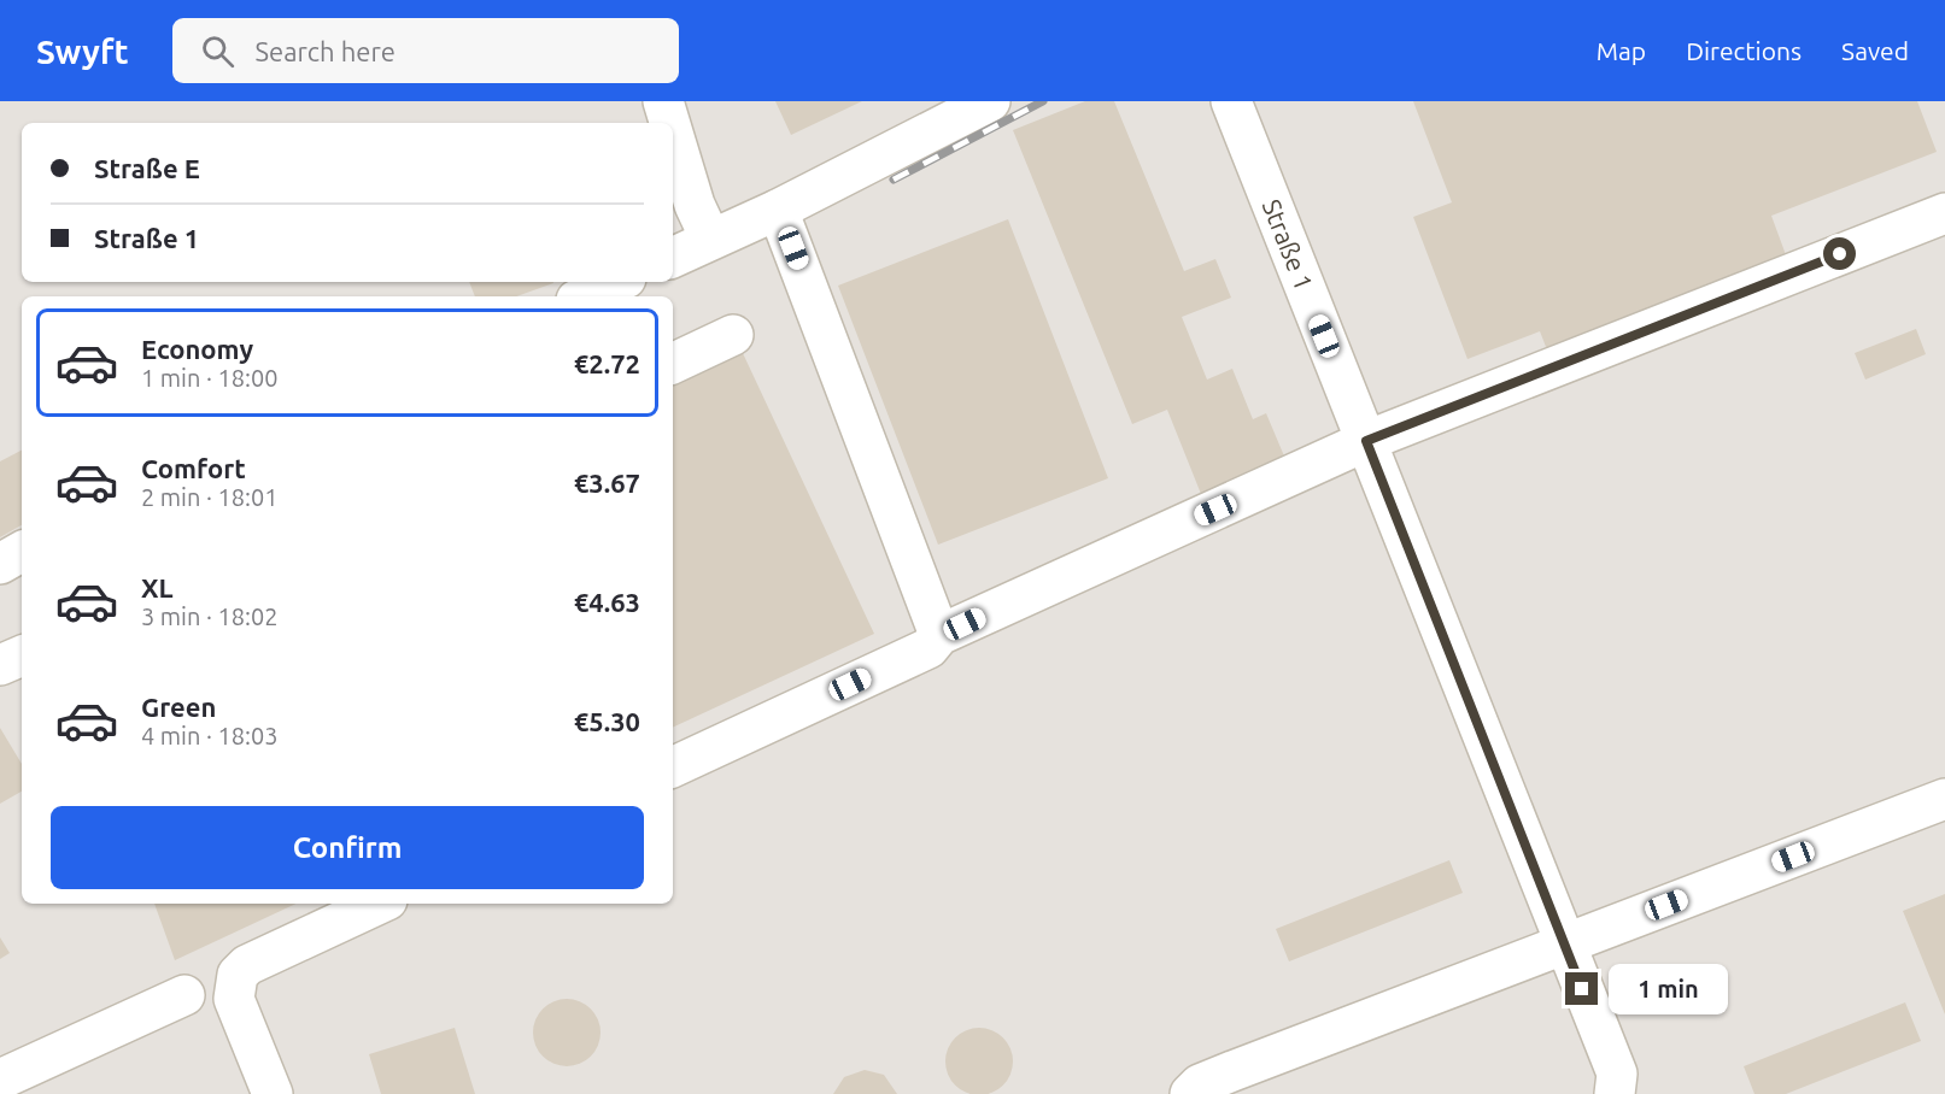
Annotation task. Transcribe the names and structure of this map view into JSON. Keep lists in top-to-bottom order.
{
  "streets": {
    "lane": ["Straße 1"]
  },
  "page": {
    "header": "Swyft",
    "search": "Search here",
    "nav": ["Map", "Directions", "Saved"],
    "banner": ["Straße E", "Straße 1"],
    "list": [
      {
        "name": "Economy",
        "note": "1 min · 18:00",
        "value": "€2.72"
      },
      {
        "name": "Comfort",
        "note": "2 min · 18:01",
        "value": "€3.67"
      },
      {
        "name": "XL",
        "note": "3 min · 18:02",
        "value": "€4.63"
      },
      {
        "name": "Green",
        "note": "4 min · 18:03",
        "value": "€5.30"
      }
    ],
    "buttons": "Confirm",
    "bubble": "1 min"
  }
}
